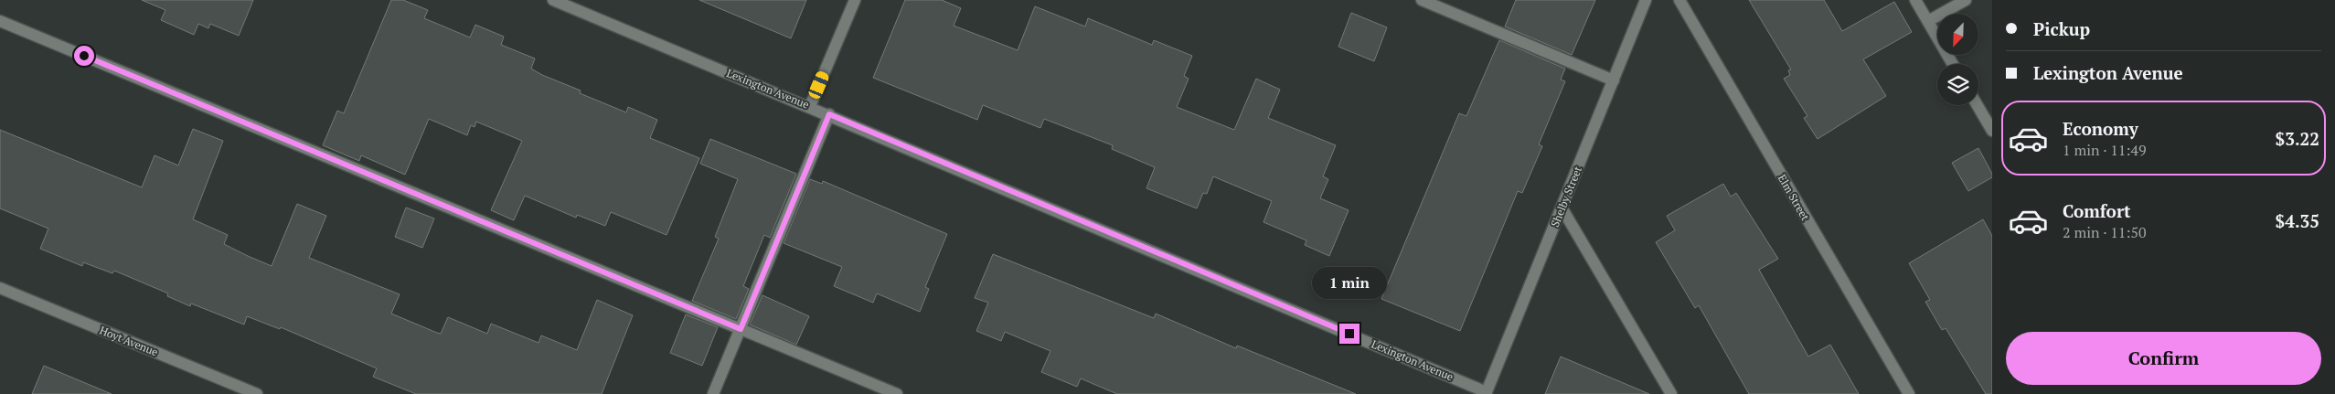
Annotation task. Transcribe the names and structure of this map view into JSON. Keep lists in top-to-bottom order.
{
  "streets": {
    "street": [
      "Lexington Avenue",
      "Shelby Street",
      "Elm Street",
      "Hoyt Avenue"
    ]
  },
  "crossings": [
    ["Lexington Avenue", "Shelby Street"]
  ],
  "north": "bottom left",
  "page": {
    "banner": ["Pickup", "Lexington Avenue"],
    "list": [
      {
        "name": "Economy",
        "note": "1 min · 11:49",
        "value": "$3.22"
      },
      {
        "name": "Comfort",
        "note": "2 min · 11:50",
        "value": "$4.35"
      }
    ],
    "bubble": "1 min",
    "buttons": "Confirm"
  }
}
